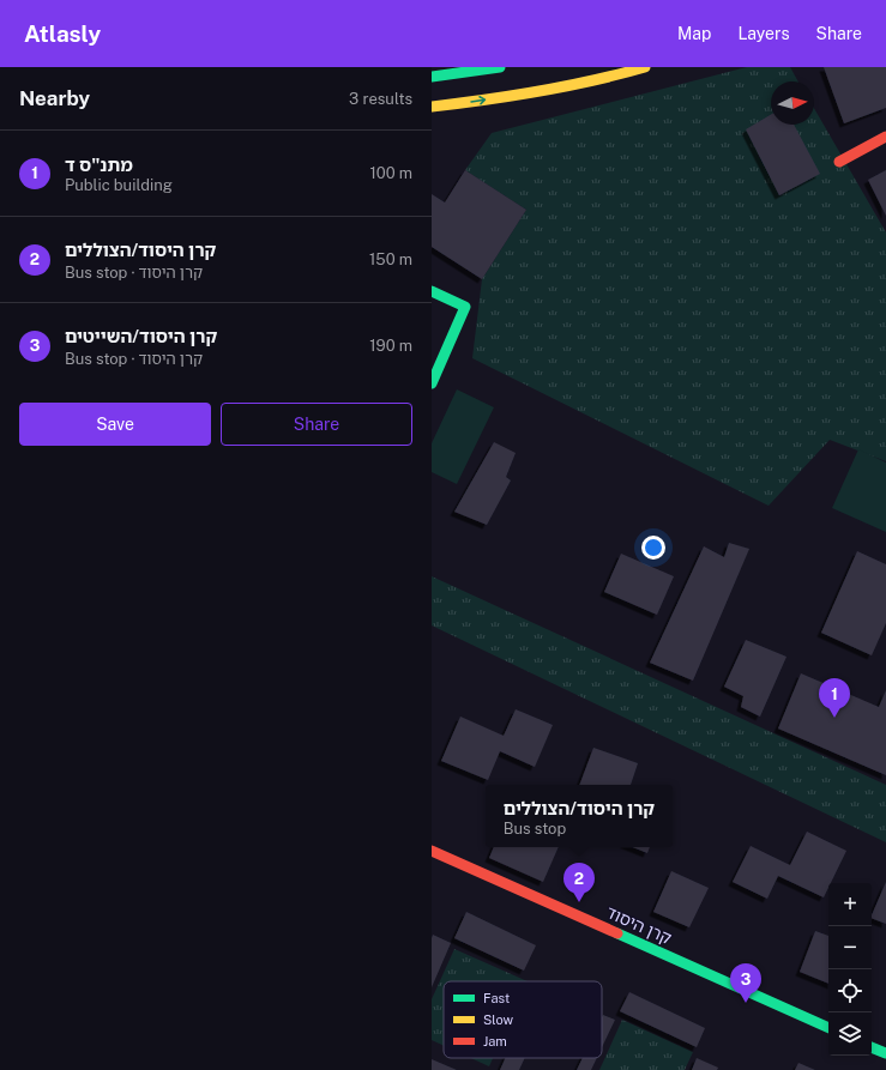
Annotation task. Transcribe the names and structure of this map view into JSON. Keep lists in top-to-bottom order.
{
  "streets": {
    "street": ["קרן היסוד"]
  },
  "legend": ["Fast", "Slow", "Jam"],
  "north": "right",
  "page": {
    "header": "Atlasly",
    "nav": ["Map", "Layers", "Share"],
    "heading": ["Nearby", "3 results"],
    "list": [
      {
        "mark": "1",
        "name": "מתנ\"ס ד",
        "note": "Public building",
        "value": "100 m"
      },
      {
        "mark": "2",
        "name": "קרן היסוד/הצוללים",
        "note": "Bus stop · קרן היסוד",
        "value": "150 m"
      },
      {
        "mark": "3",
        "name": "קרן היסוד/השייטים",
        "note": "Bus stop · קרן היסוד",
        "value": "190 m"
      }
    ],
    "buttons": ["Save", "Share"],
    "pins": ["1", "2", "3"],
    "popup": ["קרן היסוד/הצוללים", "Bus stop"],
    "map_buttons": ["+", "−"]
  }
}
